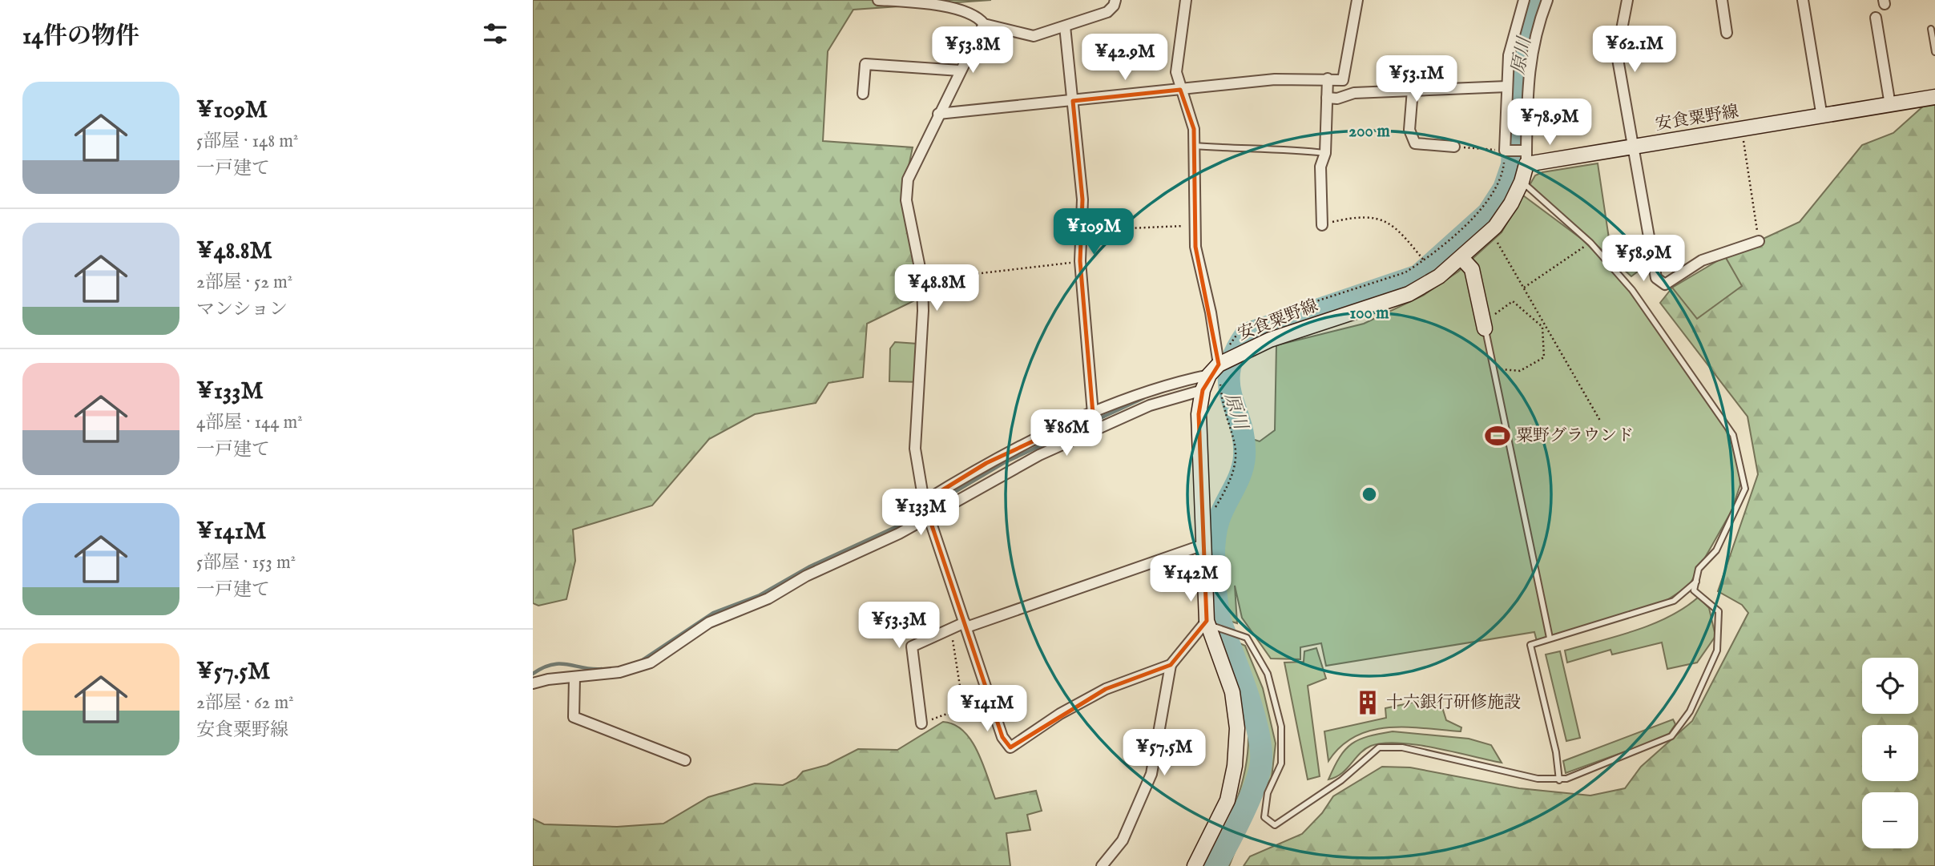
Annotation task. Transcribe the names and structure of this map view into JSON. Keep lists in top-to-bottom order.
{
  "streets": {
    "main road": ["安食粟野線"]
  },
  "water": ["原川"],
  "places": {
    "sports": ["粟野グラウンド"],
    "building": ["十六銀行研修施設"]
  },
  "page": {
    "heading": "14件の物件",
    "price": [
      "¥62.1M",
      "¥53.8M",
      "¥42.9M",
      "¥53.1M",
      "¥78.9M",
      "¥109M",
      "¥58.9M",
      "¥48.8M",
      "¥86M",
      "¥133M",
      "¥142M",
      "¥53.3M",
      "¥141M",
      "¥57.5M"
    ],
    "list": [
      {
        "name": "¥109M",
        "note": "5部屋 · 148 m² · 一戸建て"
      },
      {
        "name": "¥48.8M",
        "note": "2部屋 · 52 m² · マンション"
      },
      {
        "name": "¥133M",
        "note": "4部屋 · 144 m² · 一戸建て"
      },
      {
        "name": "¥141M",
        "note": "5部屋 · 153 m² · 一戸建て"
      },
      {
        "name": "¥57.5M",
        "note": "2部屋 · 62 m² · 安食粟野線"
      }
    ],
    "map_buttons": ["+", "−"]
  },
  "rings": ["200 m", "100 m"]
}
